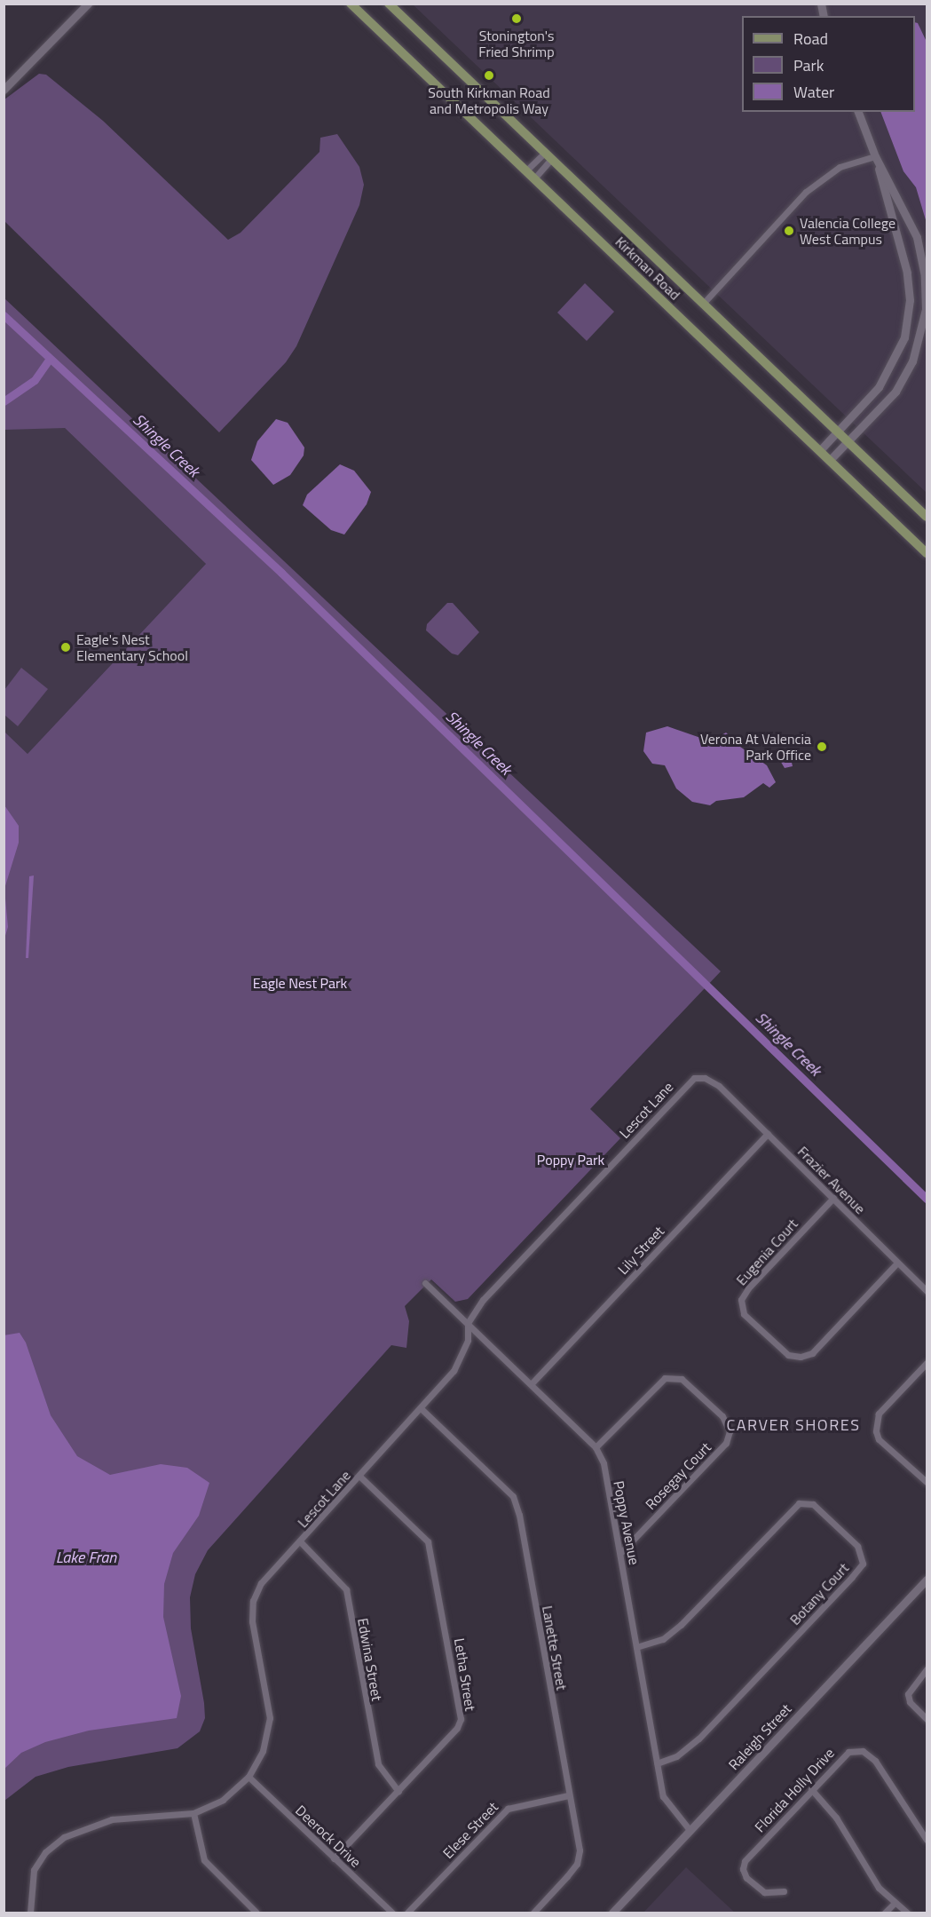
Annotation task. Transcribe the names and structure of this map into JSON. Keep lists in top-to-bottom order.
{
  "streets": {
    "main road": ["Kirkman Road"],
    "street": [
      "Lescot Lane",
      "Frazier Avenue",
      "Lily Street",
      "Eugenia Court",
      "Rosegay Court",
      "Poppy Avenue",
      "Botany Court",
      "Lanette Street",
      "Edwina Street",
      "Letha Street",
      "Raleigh Street",
      "Florida Holly Drive",
      "Elese Street",
      "Deerock Drive"
    ]
  },
  "crossings": [
    ["Lescot Lane", "Frazier Avenue"],
    ["Lescot Lane", "Poppy Avenue"],
    ["Lescot Lane", "Lanette Street"],
    ["Lescot Lane", "Edwina Street"],
    ["Lescot Lane", "Letha Street"],
    ["Lescot Lane", "Deerock Drive"],
    ["Frazier Avenue", "Lily Street"],
    ["Frazier Avenue", "Eugenia Court"],
    ["Lily Street", "Poppy Avenue"],
    ["Rosegay Court", "Poppy Avenue"],
    ["Poppy Avenue", "Botany Court"],
    ["Poppy Avenue", "Raleigh Street"],
    ["Lanette Street", "Elese Street"],
    ["Edwina Street", "Letha Street"],
    ["Letha Street", "Deerock Drive"]
  ],
  "districts": ["CARVER SHORES"],
  "water": ["Shingle Creek", "Lake Fran"],
  "parks": ["Eagle Nest Park", "Poppy Park"],
  "places": [
    "Stonington's Fried Shrimp",
    "South Kirkman Road and Metropolis Way",
    "Valencia College West Campus",
    "Eagle's Nest Elementary School",
    "Verona At Valencia Park Office"
  ],
  "legend": ["Road", "Park", "Water"]
}
